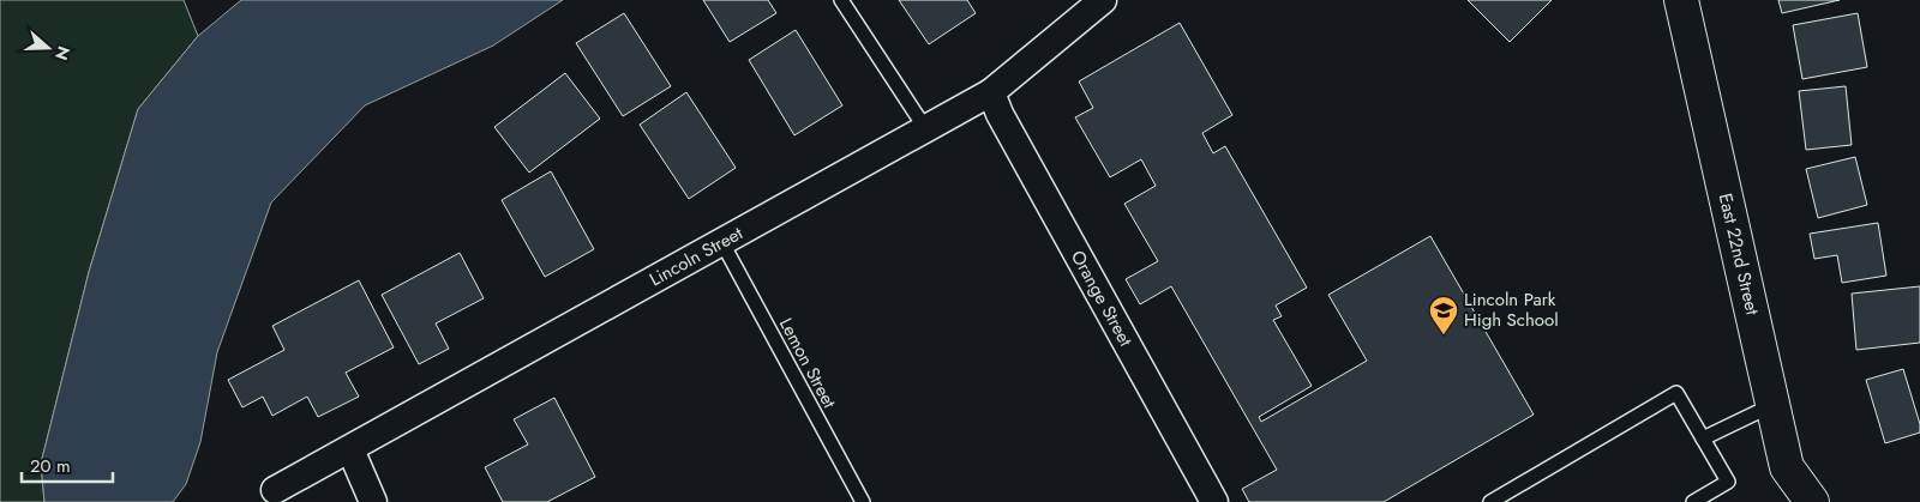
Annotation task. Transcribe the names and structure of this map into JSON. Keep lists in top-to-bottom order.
{
  "streets": {
    "street": ["East 22nd Street", "Lincoln Street", "Orange Street"],
    "lane": ["Lemon Street"]
  },
  "crossings": [
    ["Lincoln Street", "Orange Street"],
    ["Lincoln Street", "Lemon Street"]
  ],
  "places": {
    "school or university": ["Lincoln Park High School"]
  },
  "scale_bar": "20 m",
  "north": "right"
}
